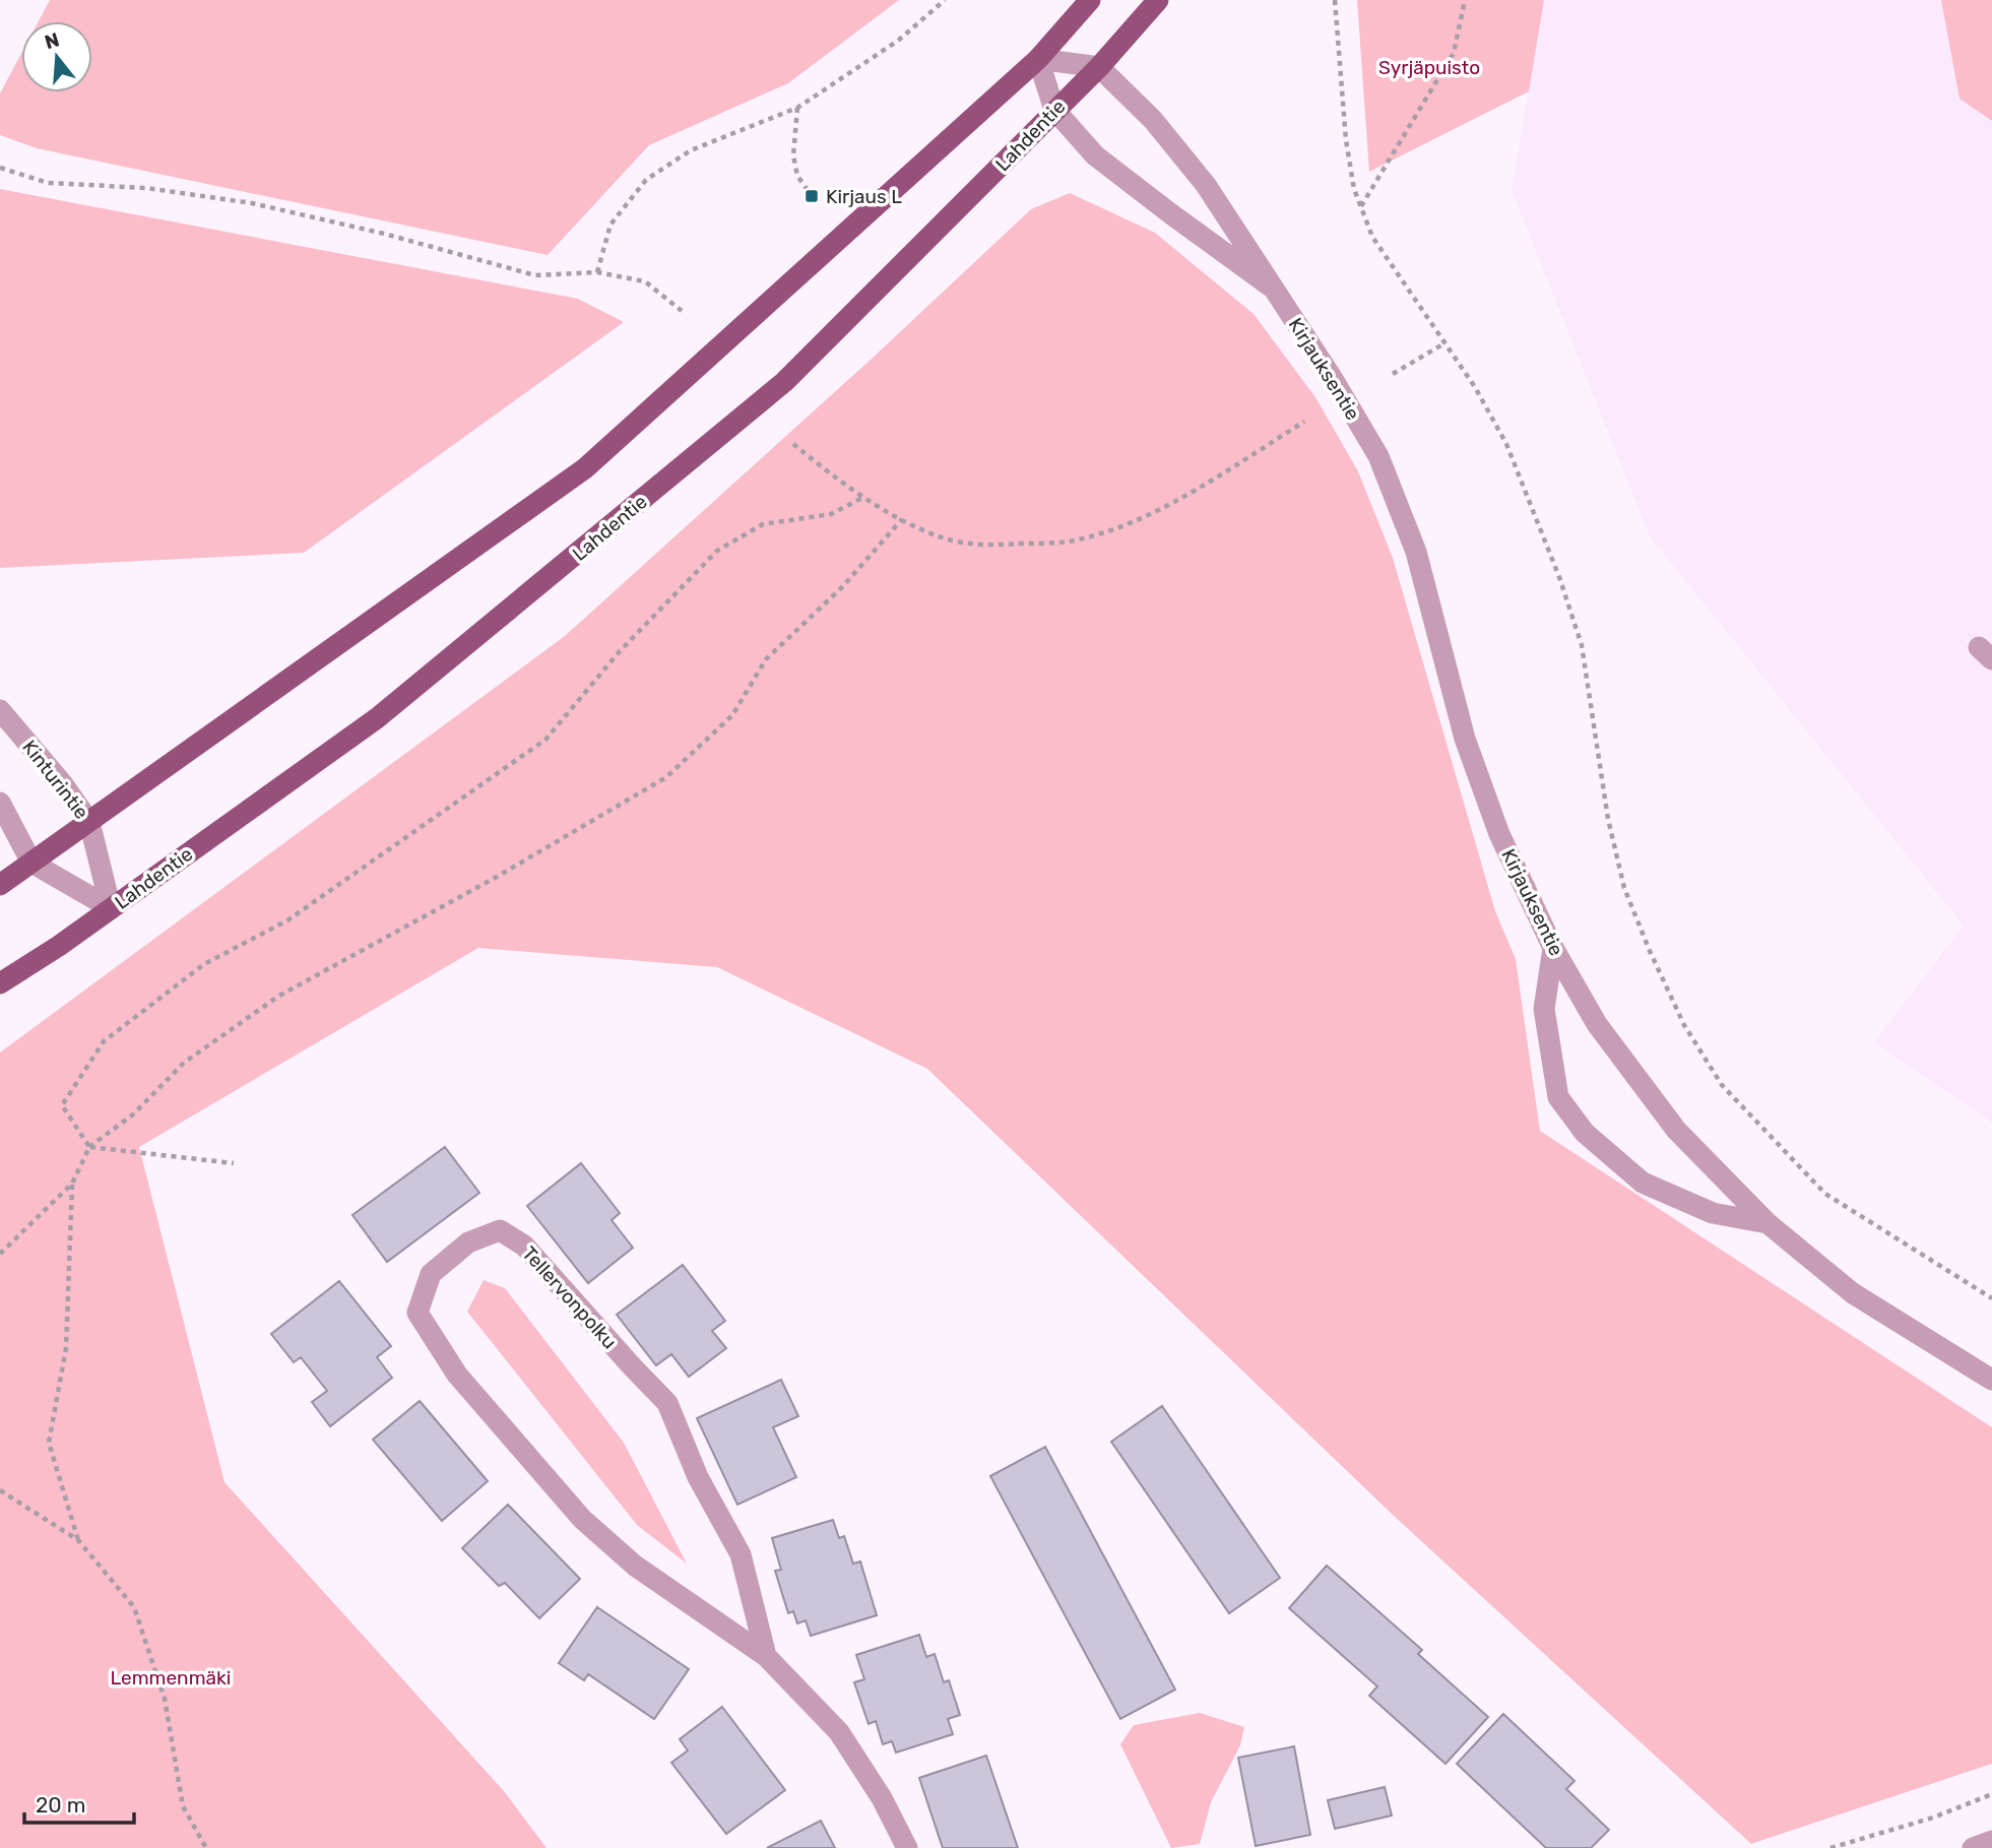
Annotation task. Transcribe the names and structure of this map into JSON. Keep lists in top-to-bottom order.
{
  "streets": {
    "main road": ["Lahdentie"],
    "street": ["Kirjauksentie", "Kinturintie", "Tellervonpolku"]
  },
  "crossings": [
    ["Lahdentie", "Kirjauksentie"],
    ["Lahdentie", "Kinturintie"]
  ],
  "parks": ["Syrjäpuisto", "Lemmenmäki"],
  "places": {
    "transit": ["Kirjaus L"]
  },
  "scale_bar": "20 m",
  "north": "top"
}
